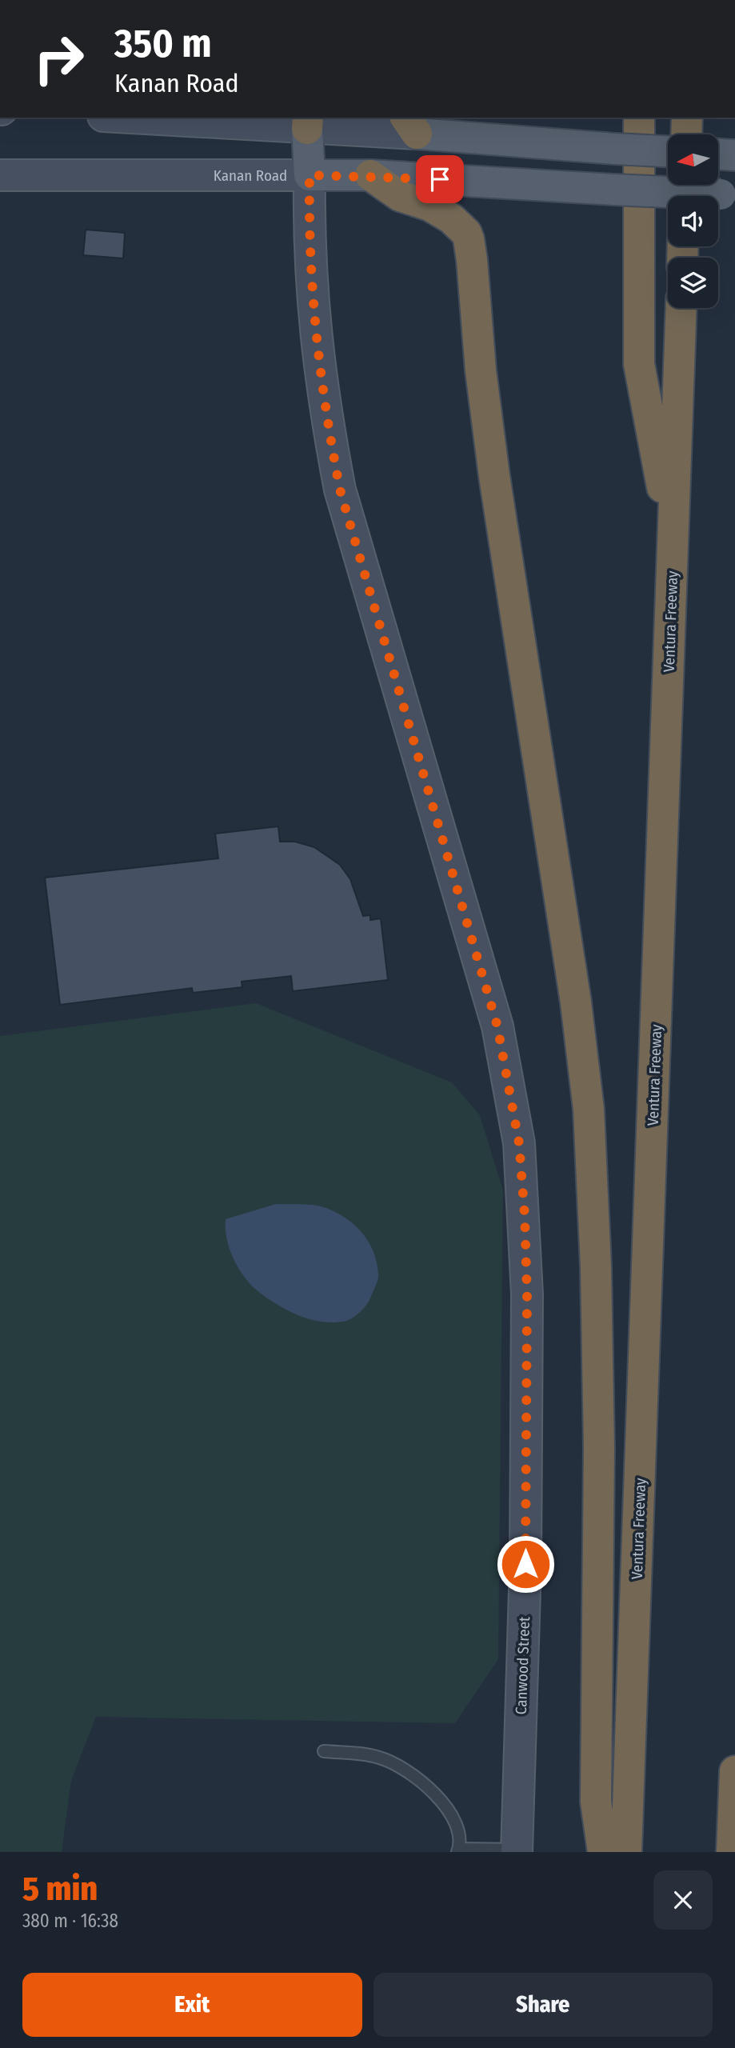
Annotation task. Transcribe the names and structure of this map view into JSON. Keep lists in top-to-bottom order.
{
  "streets": {
    "highway": ["Ventura Freeway"],
    "main road": ["Kanan Road", "Canwood Street"]
  },
  "crossings": [
    ["Kanan Road", "Canwood Street"]
  ],
  "north": "left",
  "page": {
    "turn": ["350 m", "Kanan Road"],
    "heading": ["5 min", "380 m · 16:38"],
    "buttons": ["Exit", "Share"]
  }
}
